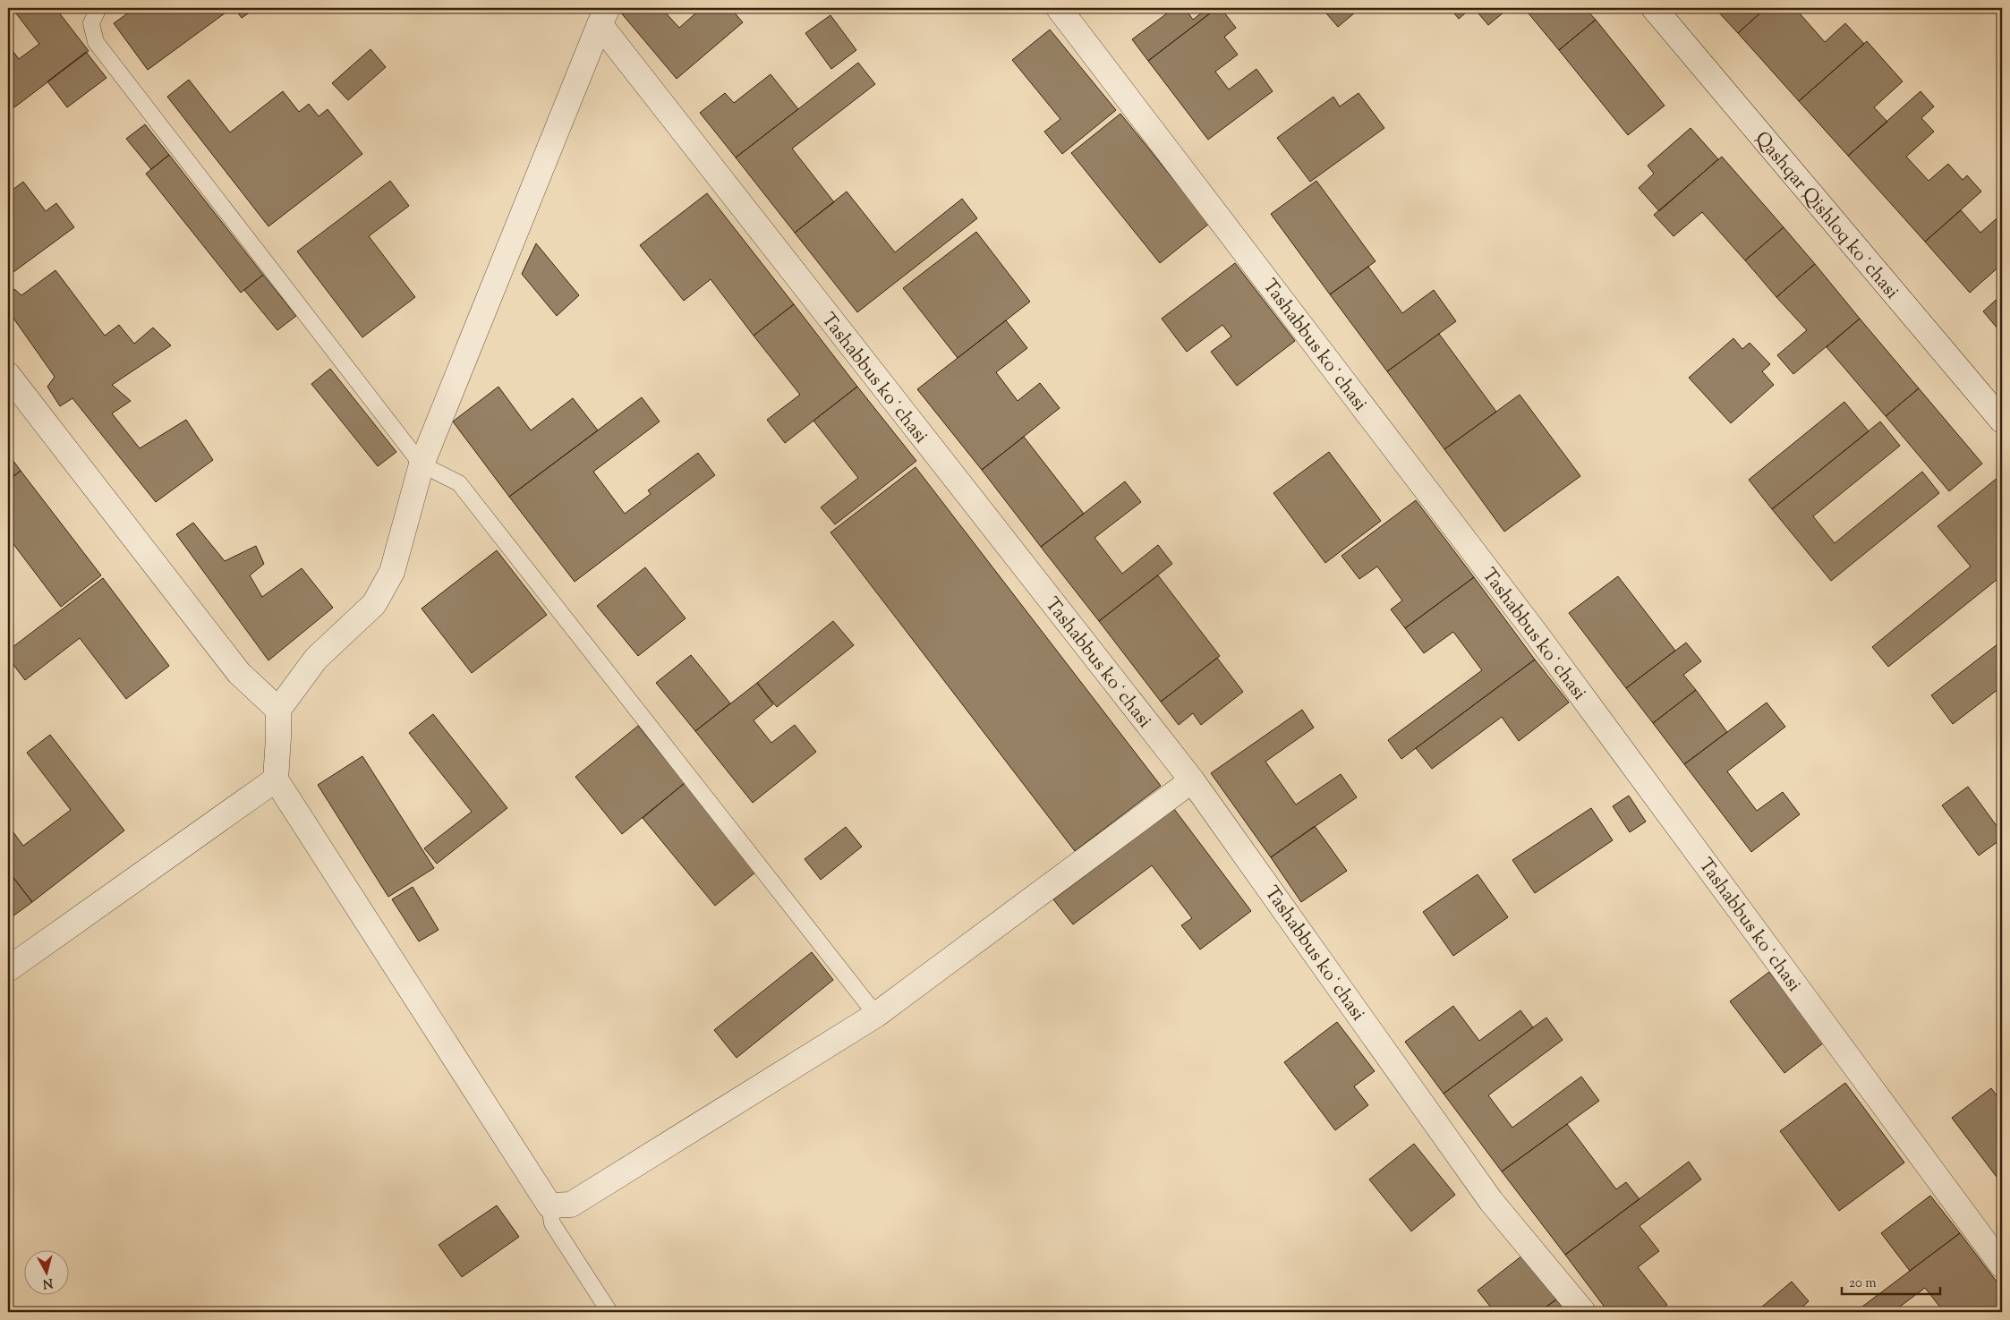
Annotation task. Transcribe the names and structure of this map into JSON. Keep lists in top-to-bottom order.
{
  "streets": {
    "street": ["Qashqar Qishloq koʻchasi", "Tashabbus koʻchasi"]
  },
  "scale_bar": "20 m",
  "north": "bottom"
}
